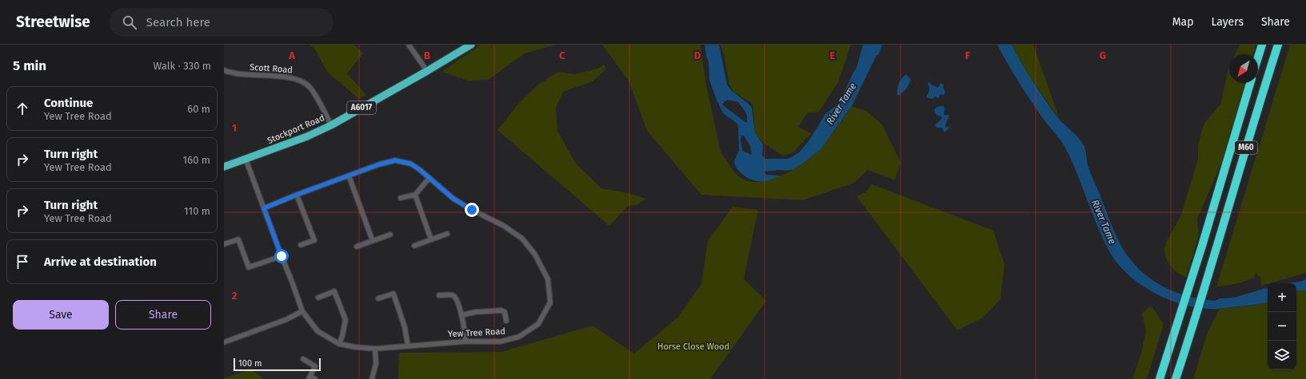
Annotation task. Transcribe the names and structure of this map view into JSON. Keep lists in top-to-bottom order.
{
  "streets": {
    "highway": ["A6017", "Stockport Road", "M60"],
    "street": ["Scott Road", "Yew Tree Road"]
  },
  "crossings": [
    ["Scott Road", "Stockport Road"],
    ["Stockport Road", "Yew Tree Road"]
  ],
  "water": ["River Tame"],
  "parks": ["Horse Close Wood"],
  "scale_bar": "100 m",
  "north": "bottom left",
  "page": {
    "header": "Streetwise",
    "search": "Search here",
    "nav": ["Map", "Layers", "Share"],
    "heading": ["5 min", "Walk · 330 m"],
    "list": [
      ["Continue", "Yew Tree Road", "60 m"],
      ["Turn right", "Yew Tree Road", "160 m"],
      ["Turn right", "Yew Tree Road", "110 m"],
      "Arrive at destination"
    ],
    "map_buttons": ["+", "−"],
    "buttons": ["Save", "Share"],
    "scale": "100 m"
  },
  "grid": {
    "columns": [
      "A",
      "B",
      "C",
      "D",
      "E",
      "F",
      "G"
    ],
    "rows": ["1", "2"]
  }
}
